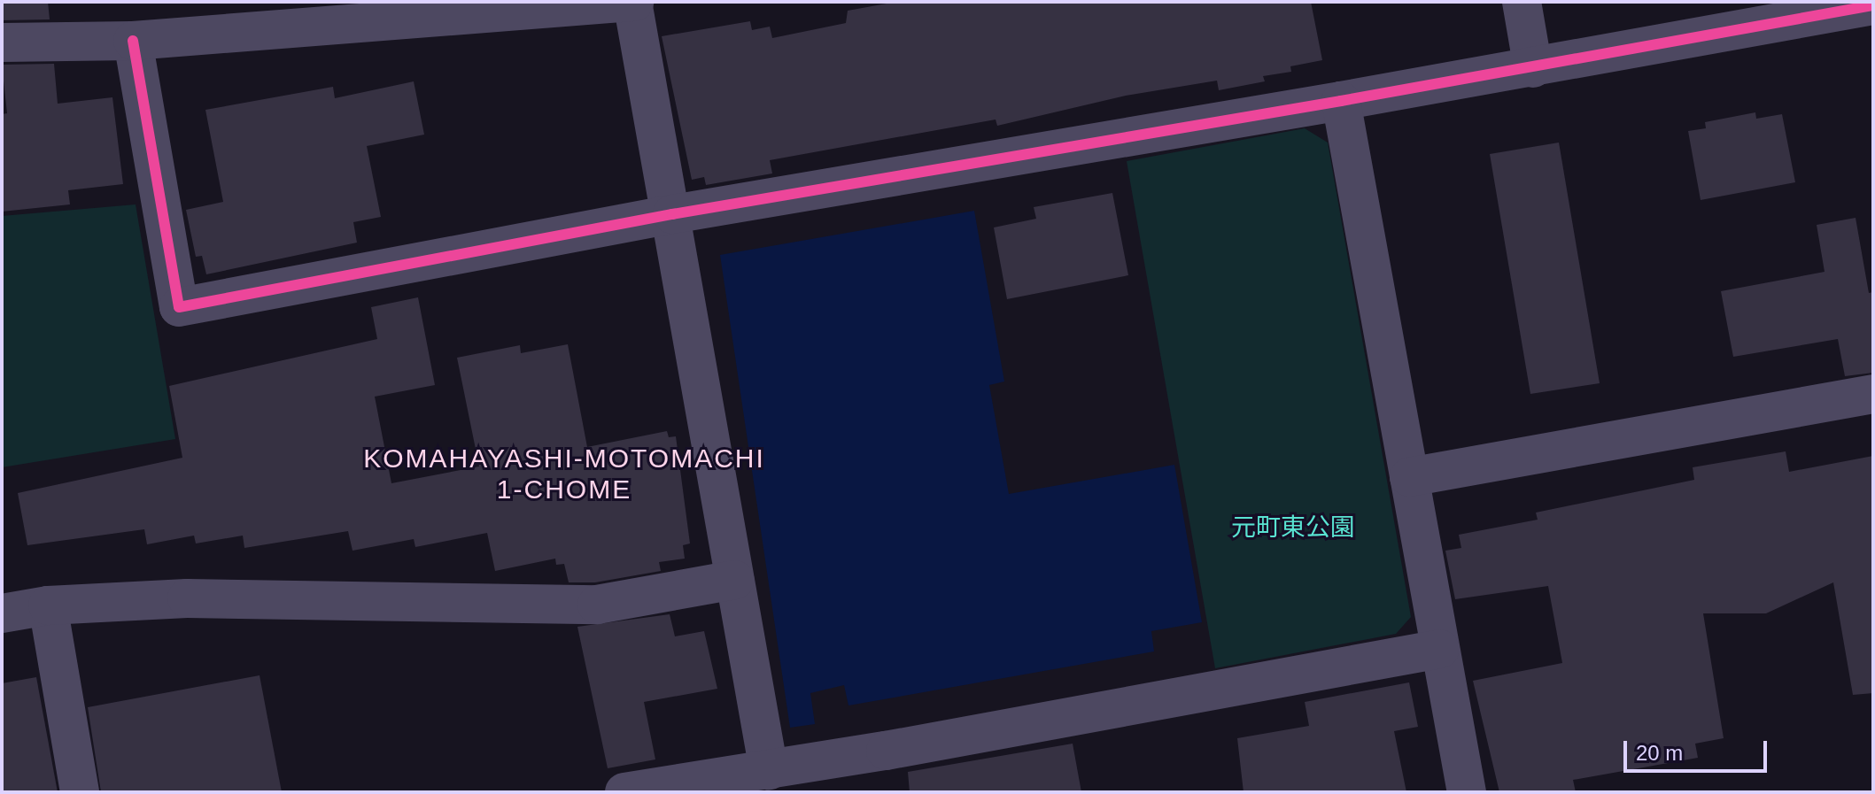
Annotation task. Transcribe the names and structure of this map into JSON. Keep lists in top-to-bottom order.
{
  "districts": ["KOMAHAYASHI-MOTOMACHI 1-CHOME"],
  "parks": ["元町東公園"],
  "scale_bar": "20 m"
}
